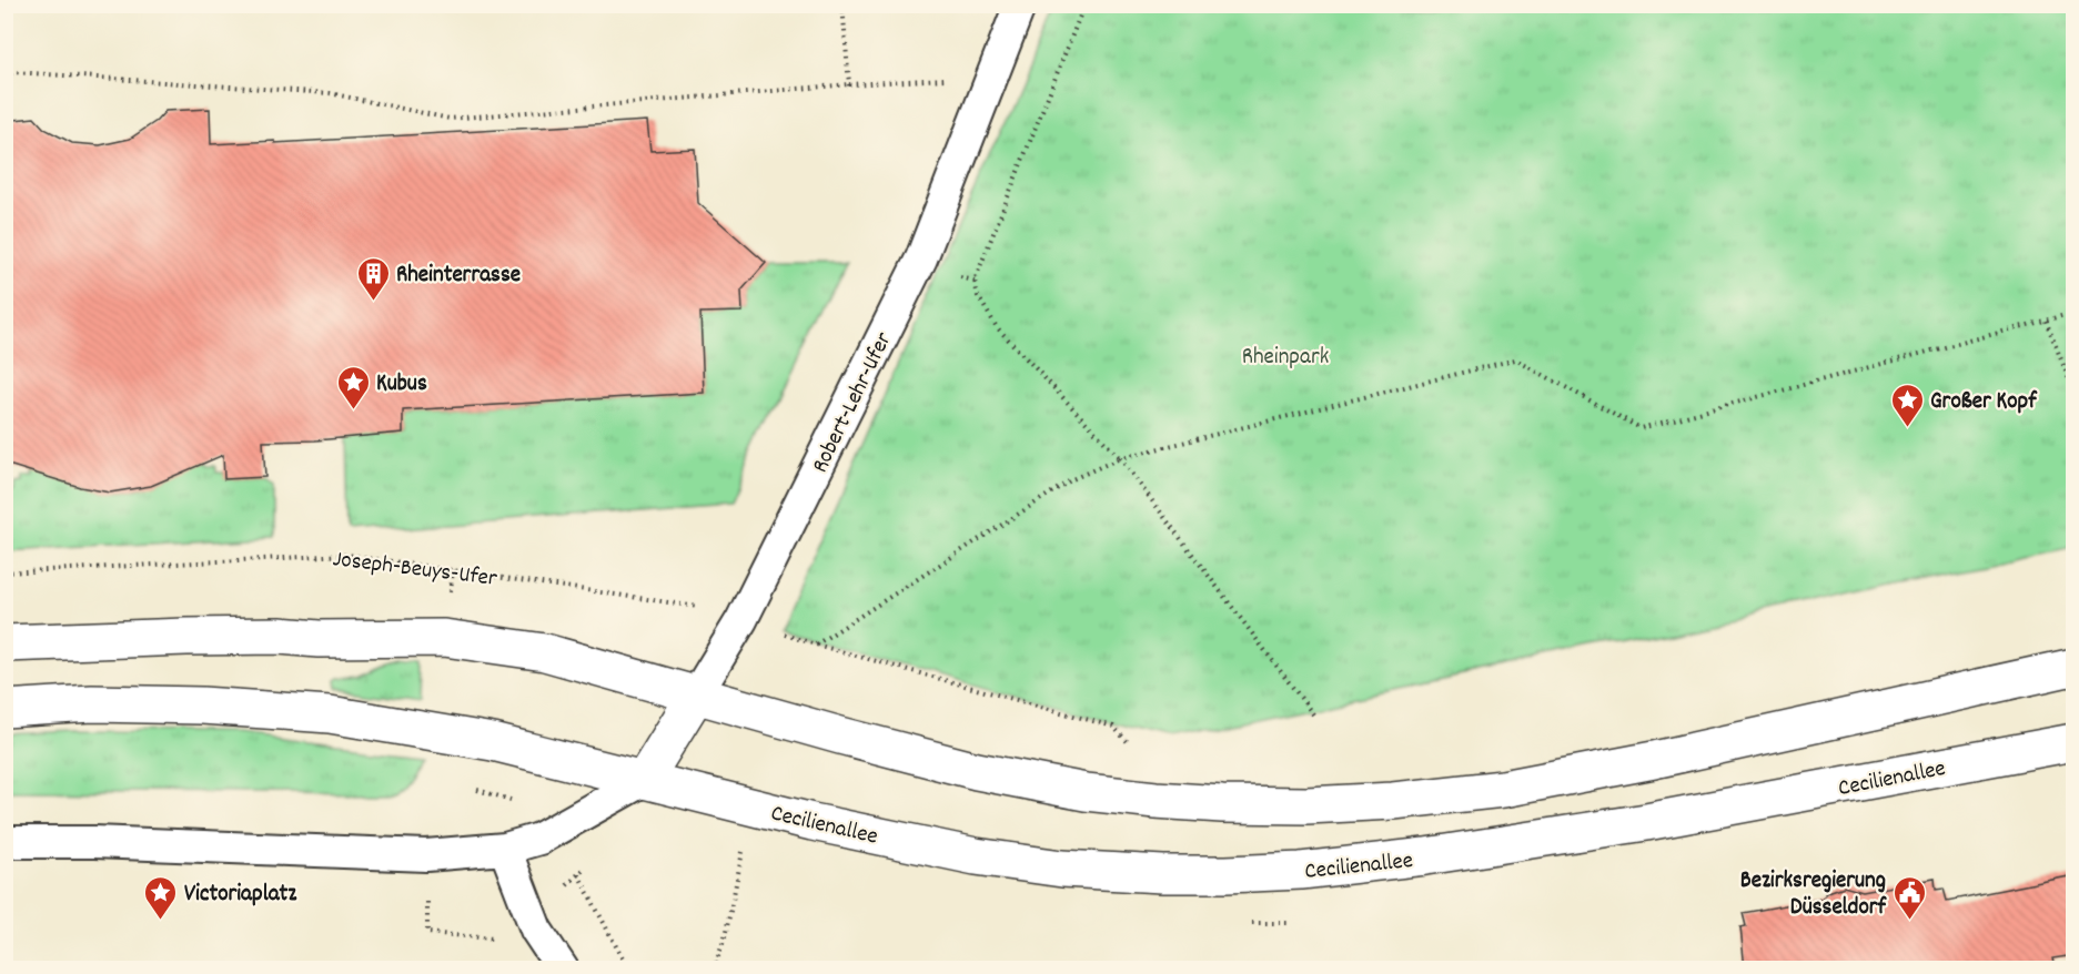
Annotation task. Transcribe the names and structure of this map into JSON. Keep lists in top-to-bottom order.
{
  "streets": {
    "main road": ["Robert-Lehr-Ufer", "Cecilienallee"],
    "path": ["Joseph-Beuys-Ufer"]
  },
  "crossings": [
    ["Robert-Lehr-Ufer", "Joseph-Beuys-Ufer"],
    ["Robert-Lehr-Ufer", "Cecilienallee"]
  ],
  "parks": ["Rheinpark"],
  "places": {
    "building": ["Rheinterrasse"],
    "place": ["Kubus", "Großer Kopf", "Victoriaplatz"],
    "public building": ["Bezirksregierung Düsseldorf"]
  }
}
